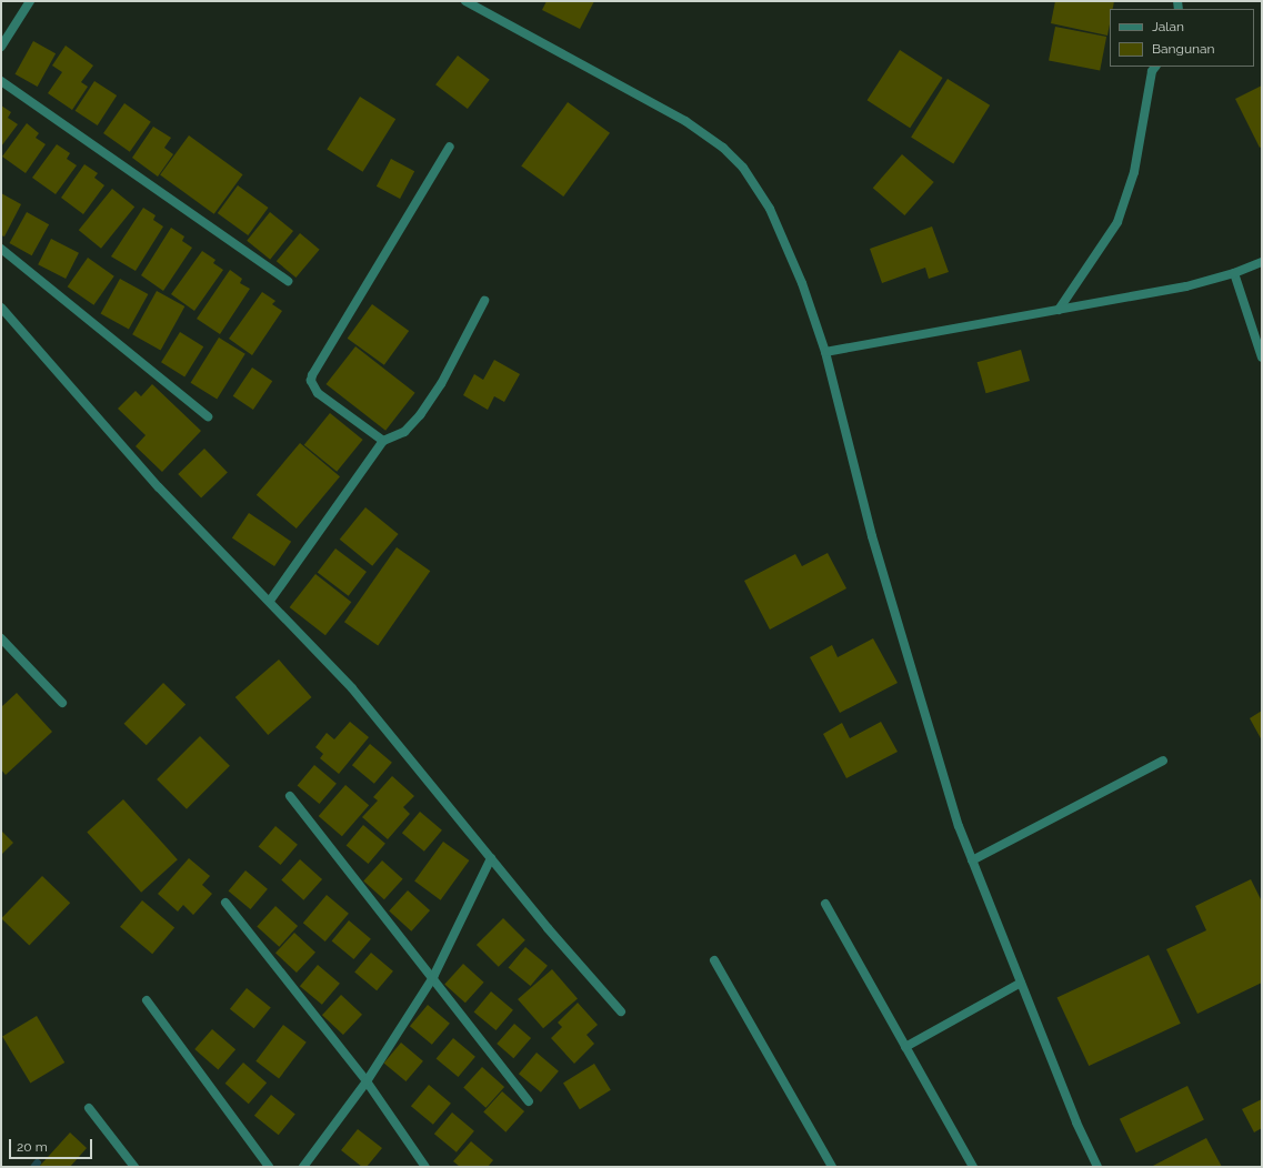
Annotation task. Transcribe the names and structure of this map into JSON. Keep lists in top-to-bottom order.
{
  "legend": ["Jalan", "Bangunan"],
  "scale_bar": "20 m"
}
